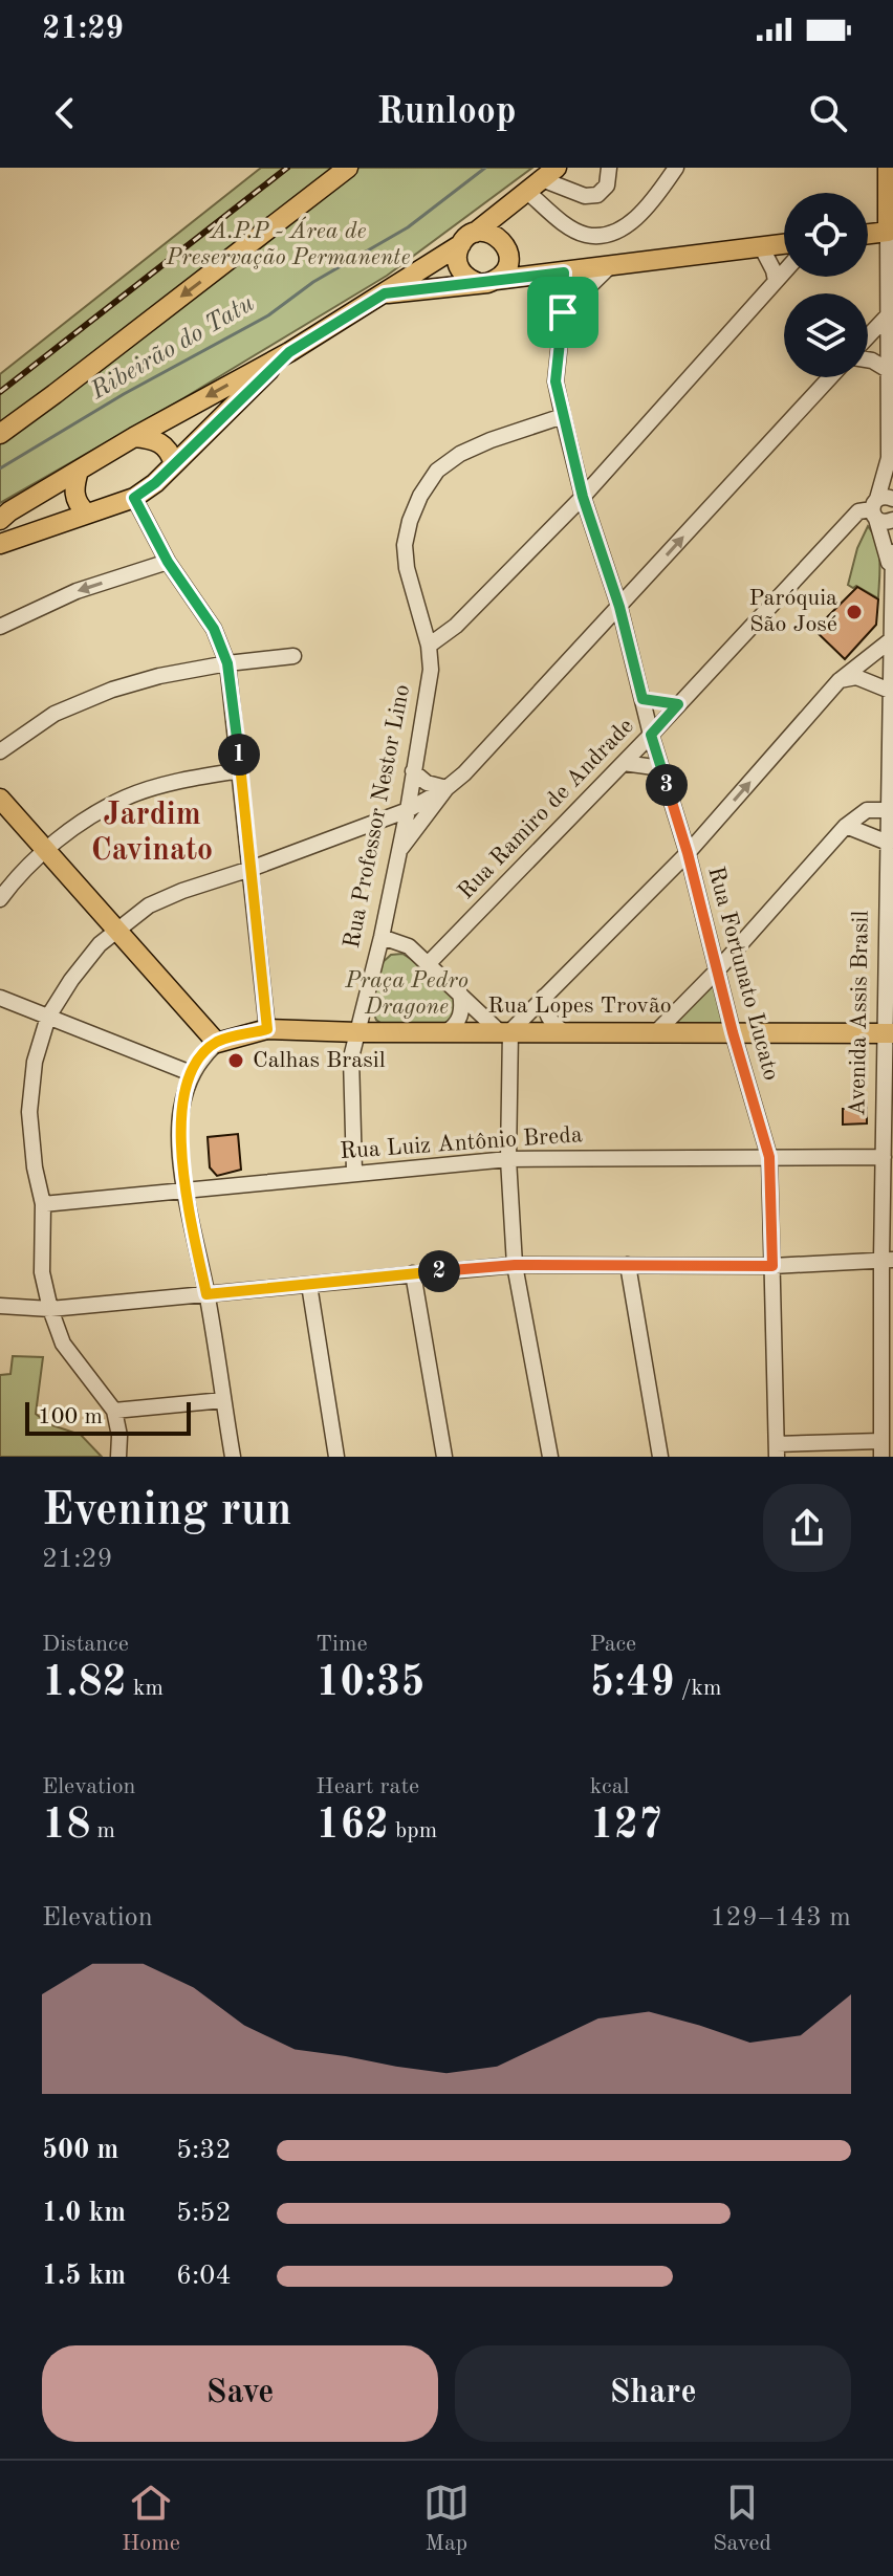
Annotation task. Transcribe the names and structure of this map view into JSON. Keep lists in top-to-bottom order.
{
  "streets": {
    "main road": ["Rua Lopes Trovão"],
    "street": [
      "Rua Ramiro de Andrade",
      "Rua Professor Nestor Lino",
      "Rua Fortunato Lucato",
      "Avenida Assis Brasil",
      "Rua Luiz Antônio Breda"
    ]
  },
  "crossings": [
    ["Rua Ramiro de Andrade", "Rua Fortunato Lucato"],
    ["Rua Ramiro de Andrade", "Avenida Assis Brasil"],
    ["Rua Professor Nestor Lino", "Rua Fortunato Lucato"],
    ["Rua Professor Nestor Lino", "Rua Lopes Trovão"],
    ["Rua Professor Nestor Lino", "Rua Luiz Antônio Breda"],
    ["Rua Fortunato Lucato", "Rua Lopes Trovão"],
    ["Rua Fortunato Lucato", "Rua Luiz Antônio Breda"],
    ["Rua Lopes Trovão", "Avenida Assis Brasil"],
    ["Avenida Assis Brasil", "Rua Luiz Antônio Breda"]
  ],
  "districts": ["Jardim Cavinato"],
  "water": ["Ribeirão do Tatu"],
  "parks": ["A.P.P - Área de Preservação Permanente", "Praça Pedro Dragone"],
  "places": ["Paróquia São José", "Calhas Brasil"],
  "scale_bar": "100 m",
  "page": {
    "status": "21:29",
    "header": "Runloop",
    "pins": ["1", "3", "2"],
    "scale": "100 m",
    "heading": ["Evening run", "21:29"],
    "stats": [
      ["Distance", "1.82 km"],
      ["Time", "10:35"],
      ["Pace", "5:49 /km"],
      ["Elevation", "18 m"],
      ["Heart rate", "162 bpm"],
      ["kcal", "127"]
    ],
    "chart": ["Elevation", "129–143 m"],
    "list": [
      {
        "name": "500 m",
        "note": "5:32"
      },
      {
        "name": "1.0 km",
        "note": "5:52"
      },
      {
        "name": "1.5 km",
        "note": "6:04"
      }
    ],
    "buttons": ["Save", "Share"],
    "tabs": ["Home", "Map", "Saved"]
  }
}
